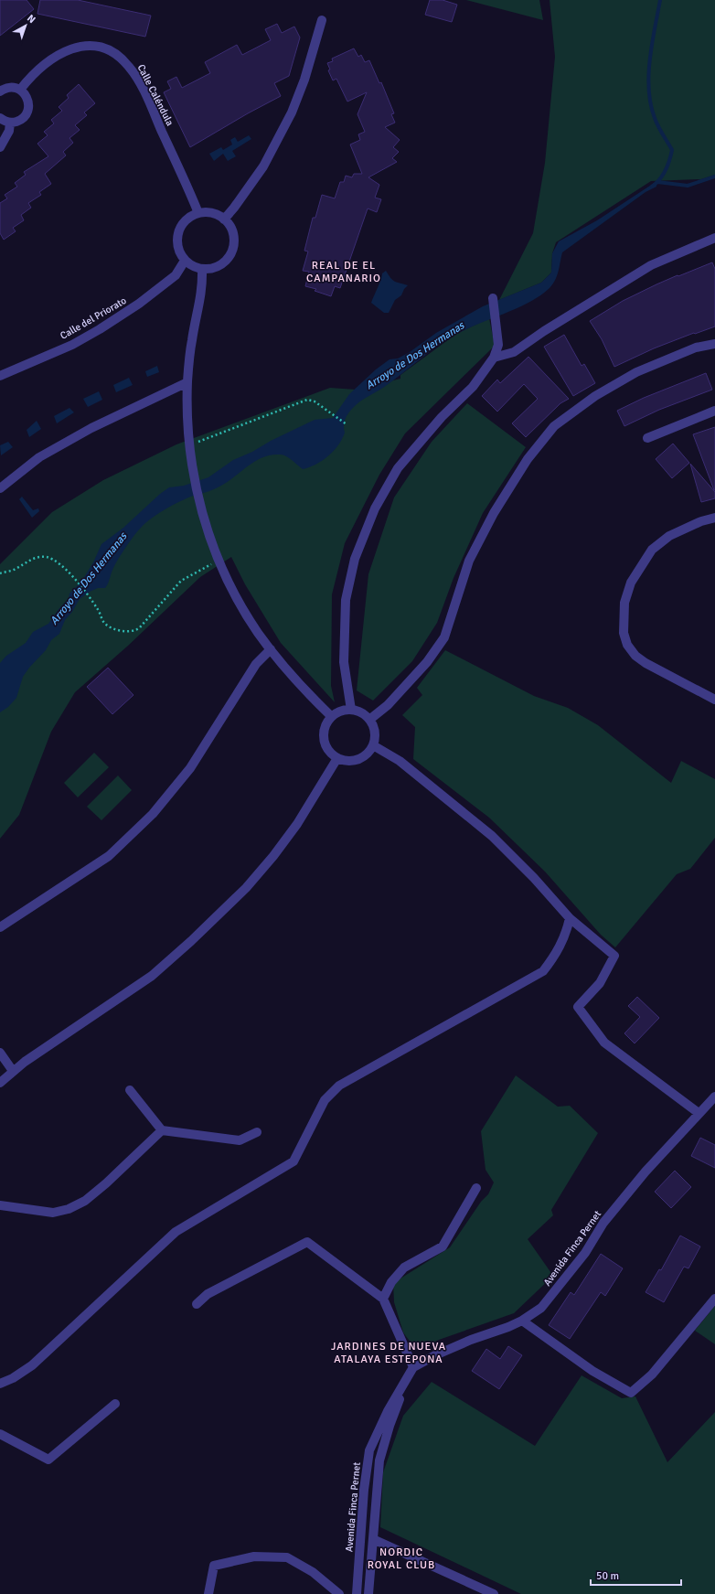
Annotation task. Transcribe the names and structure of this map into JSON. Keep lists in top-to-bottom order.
{
  "streets": {
    "street": ["Calle Caléndula", "Calle del Priorato", "Avenida Finca Pernet"]
  },
  "crossings": [
    ["Calle Caléndula", "Calle del Priorato"]
  ],
  "districts": ["REAL DE EL CAMPANARIO", "JARDINES DE NUEVA ATALAYA ESTEPONA", "NORDIC ROYAL CLUB"],
  "water": ["Arroyo de Dos Hermanas"],
  "scale_bar": "50 m",
  "north": "top right"
}
